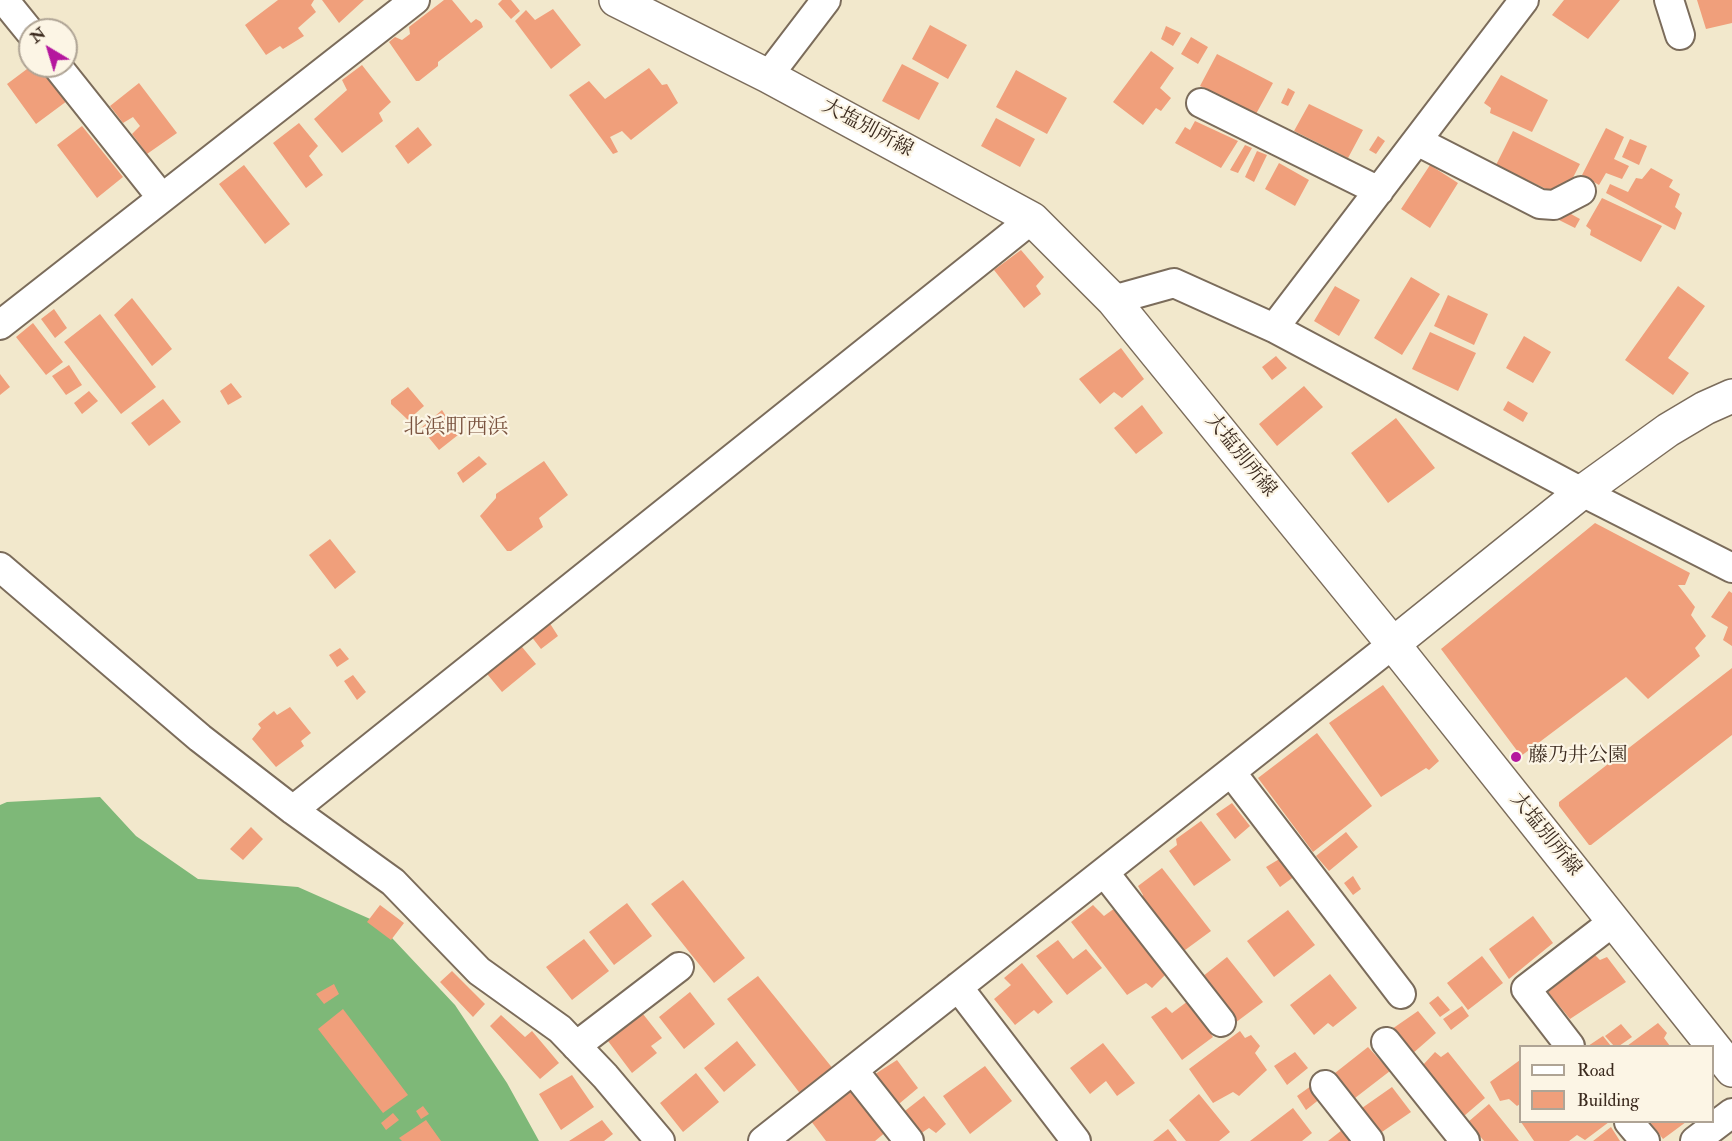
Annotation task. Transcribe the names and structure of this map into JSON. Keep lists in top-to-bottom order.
{
  "streets": {
    "main road": ["大塩別所線"]
  },
  "districts": ["北浜町西浜"],
  "places": ["藤乃井公園"],
  "legend": ["Road", "Building"],
  "north": "top left"
}
